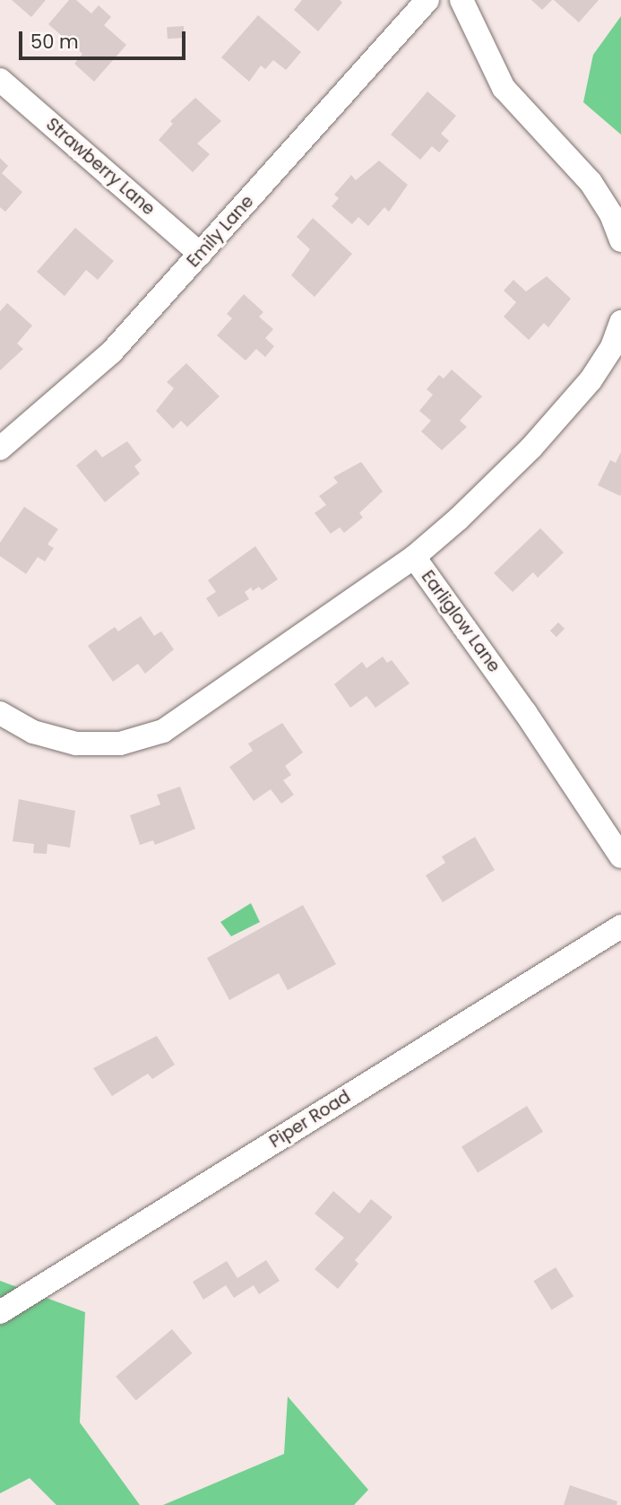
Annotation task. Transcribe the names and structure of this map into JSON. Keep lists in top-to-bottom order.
{
  "streets": {
    "street": [
      "Strawberry Lane",
      "Emily Lane",
      "Earliglow Lane",
      "Piper Road"
    ]
  },
  "crossings": [
    ["Strawberry Lane", "Emily Lane"]
  ],
  "scale_bar": "50 m"
}
